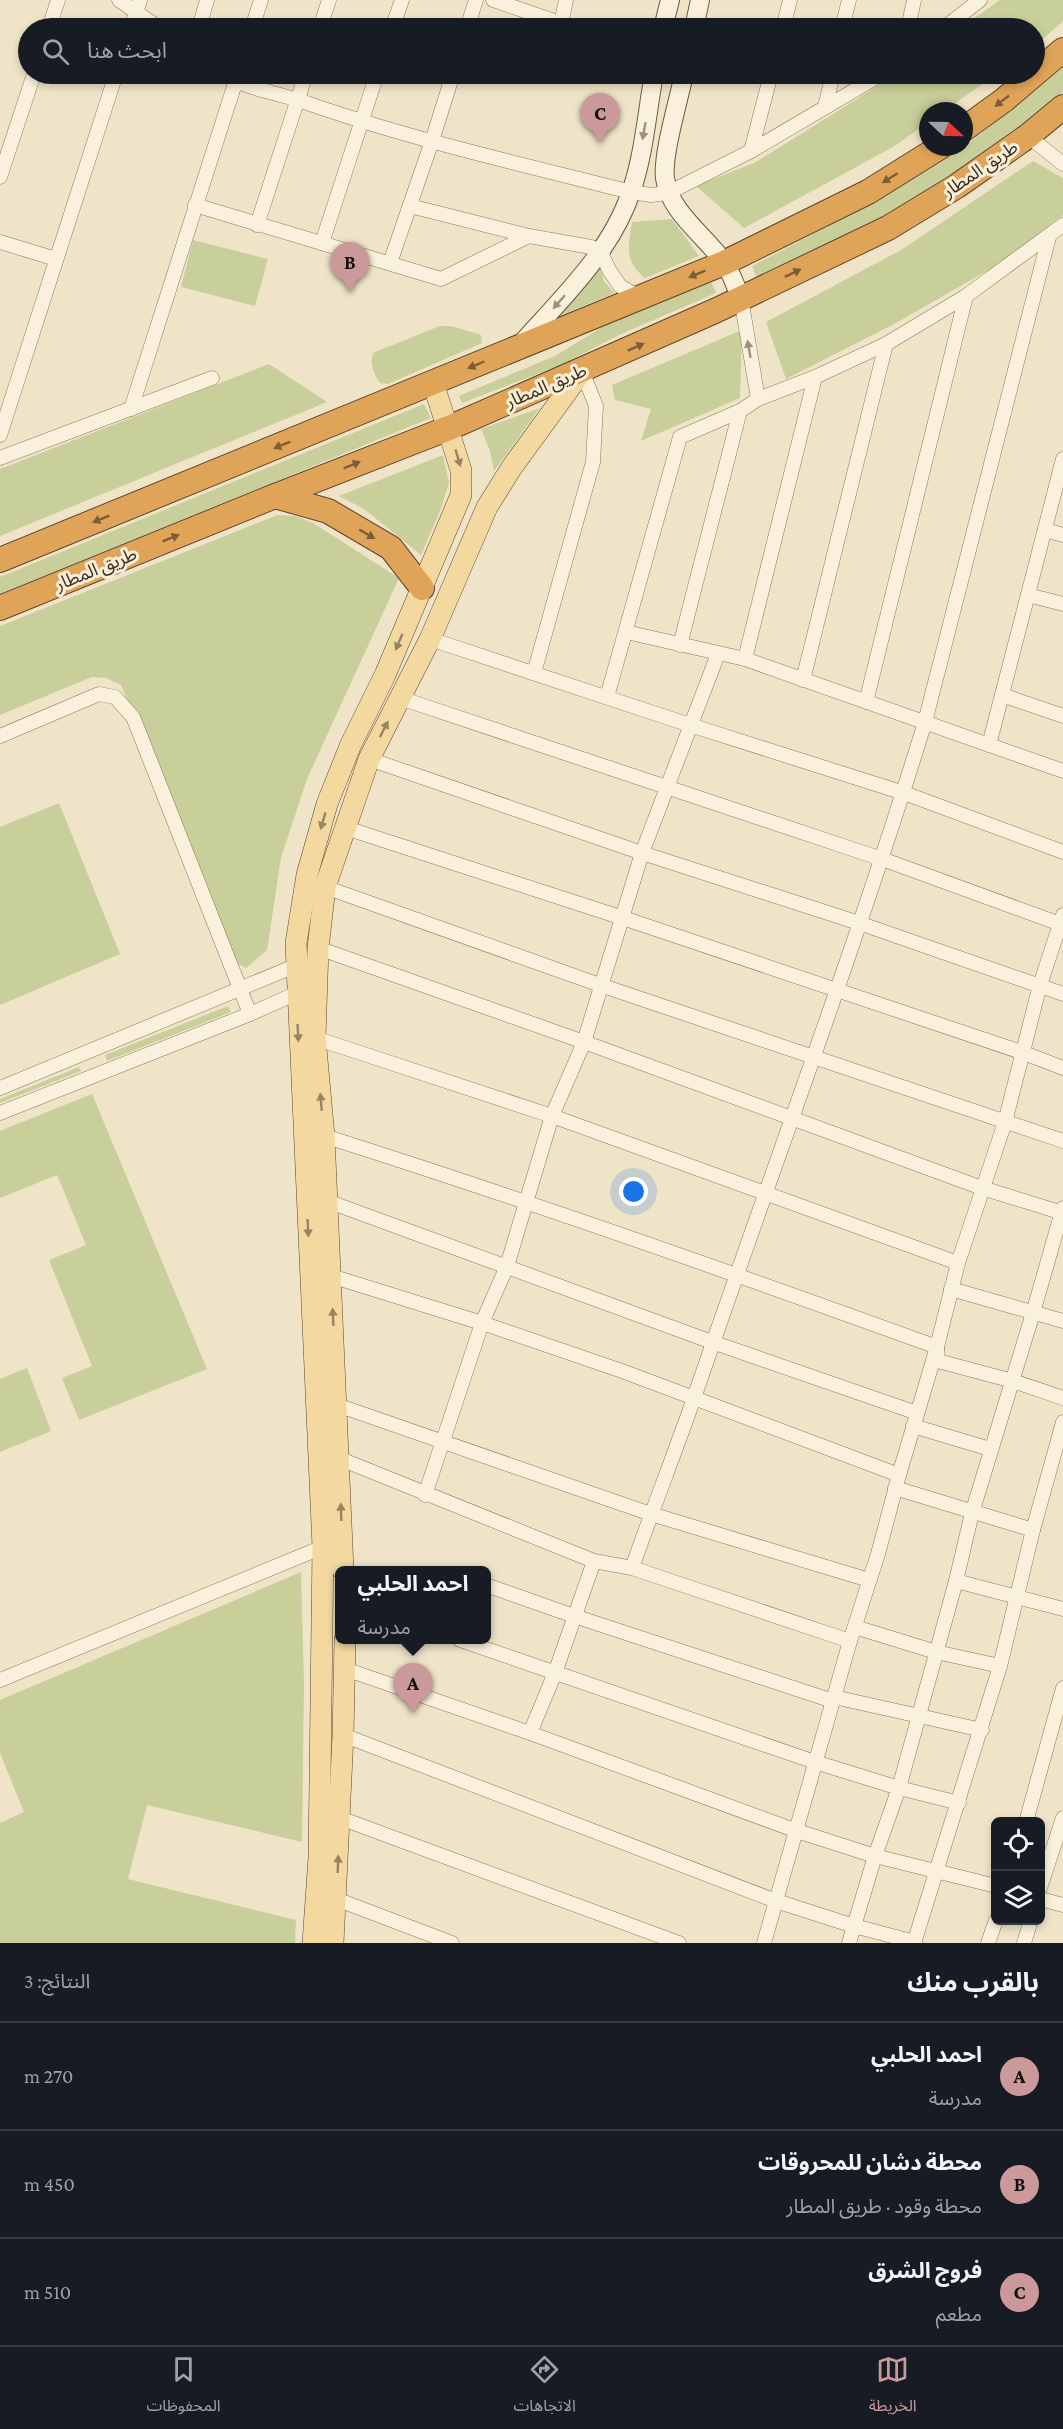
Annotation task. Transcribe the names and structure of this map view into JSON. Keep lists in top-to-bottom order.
{
  "streets": {
    "highway": ["طريق المطار"]
  },
  "north": "right",
  "page": {
    "search": "ابحث هنا",
    "pins": ["C", "B", "A"],
    "popup": ["احمد الحلبي", "مدرسة"],
    "heading": ["بالقرب منك", "النتائج: 3"],
    "list": [
      {
        "mark": "A",
        "name": "احمد الحلبي",
        "note": "مدرسة",
        "value": "270 m"
      },
      {
        "mark": "B",
        "name": "محطة دشان للمحروقات",
        "note": "محطة وقود · طريق المطار",
        "value": "450 m"
      },
      {
        "mark": "C",
        "name": "فروج الشرق",
        "note": "مطعم",
        "value": "510 m"
      }
    ],
    "nav": ["الخريطة", "الاتجاهات", "المحفوظات"]
  }
}
